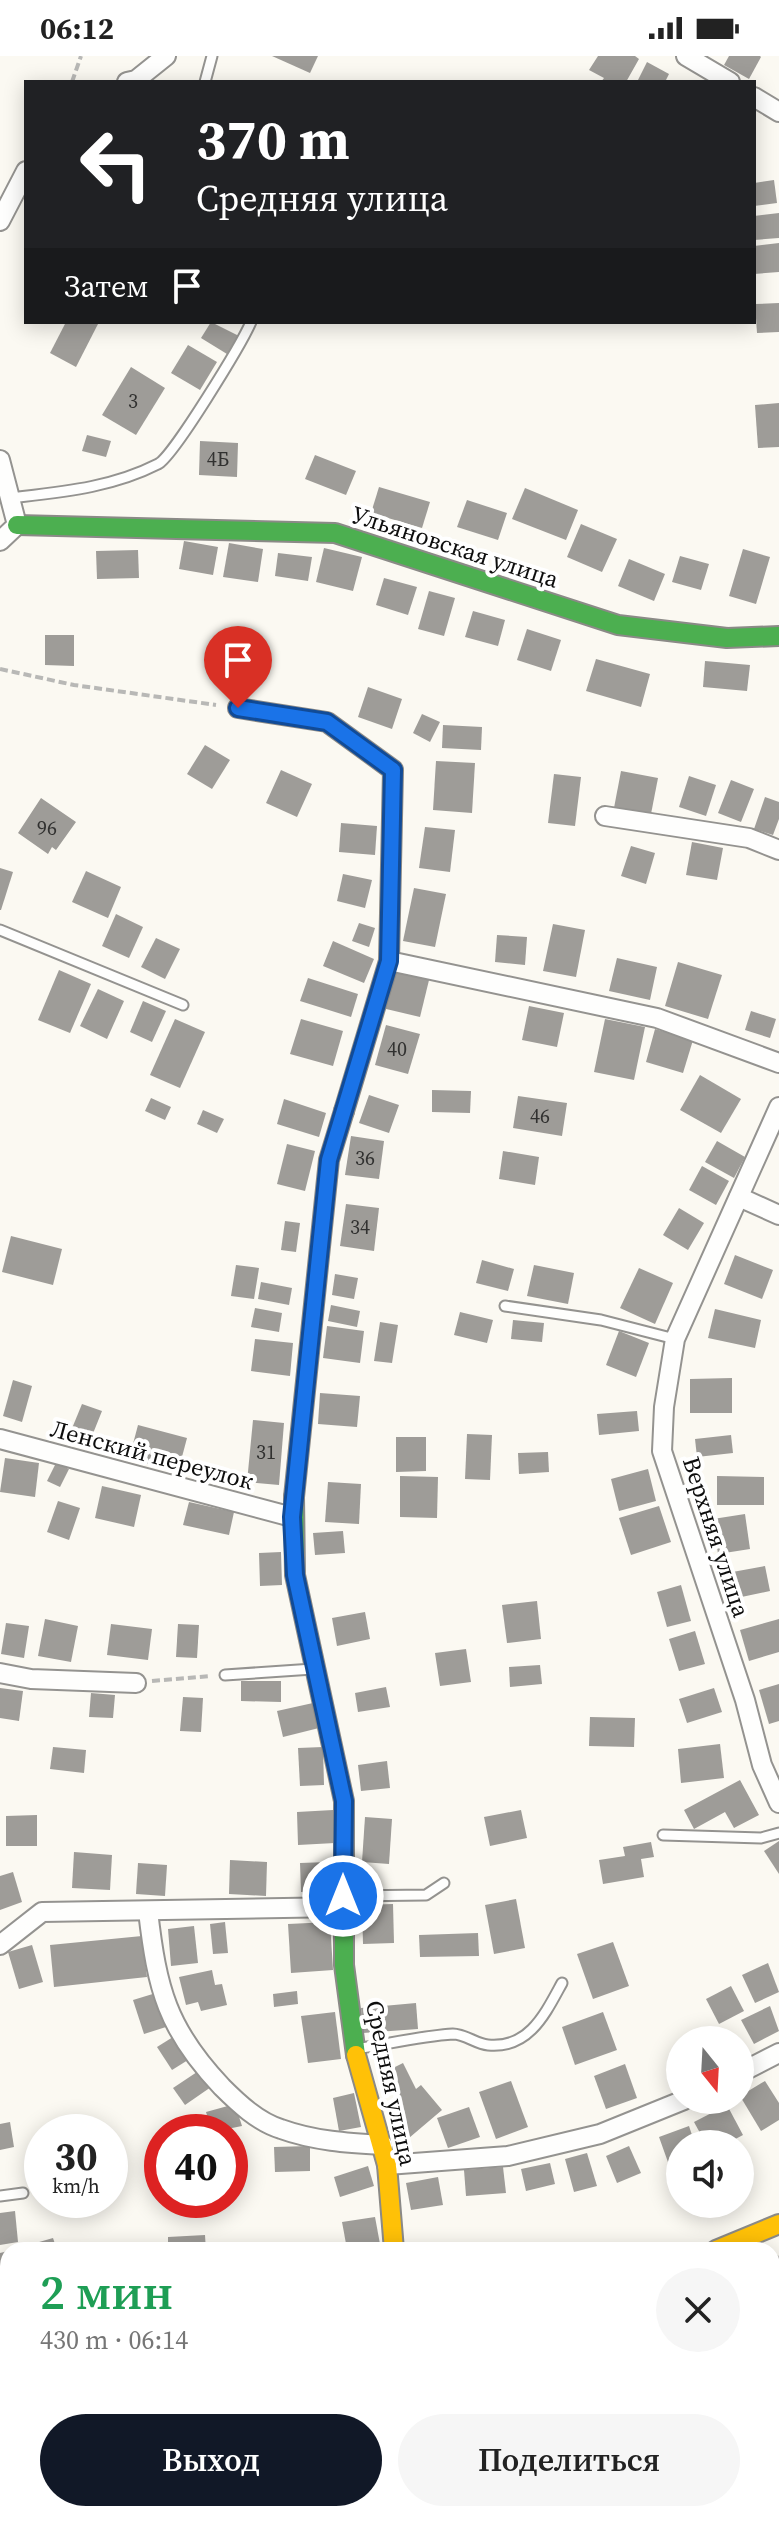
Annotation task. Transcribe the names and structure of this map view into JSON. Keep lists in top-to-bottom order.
{
  "streets": {
    "main road": ["Ульяновская улица", "Средняя улица"],
    "street": ["Ленский переулок", "Верхняя улица"]
  },
  "crossings": [
    ["Ленский переулок", "Средняя улица"]
  ],
  "house_numbers": [
    "3",
    "4Б",
    "96",
    "40",
    "46",
    "36",
    "34",
    "31"
  ],
  "north": "bottom",
  "page": {
    "status": "06:12",
    "turn": ["370 m", "Средняя улица"],
    "then": "Затем",
    "speed": "30 km/h",
    "limit": "40",
    "heading": ["2 мин", "430 m · 06:14"],
    "buttons": ["Выход", "Поделиться"]
  }
}
